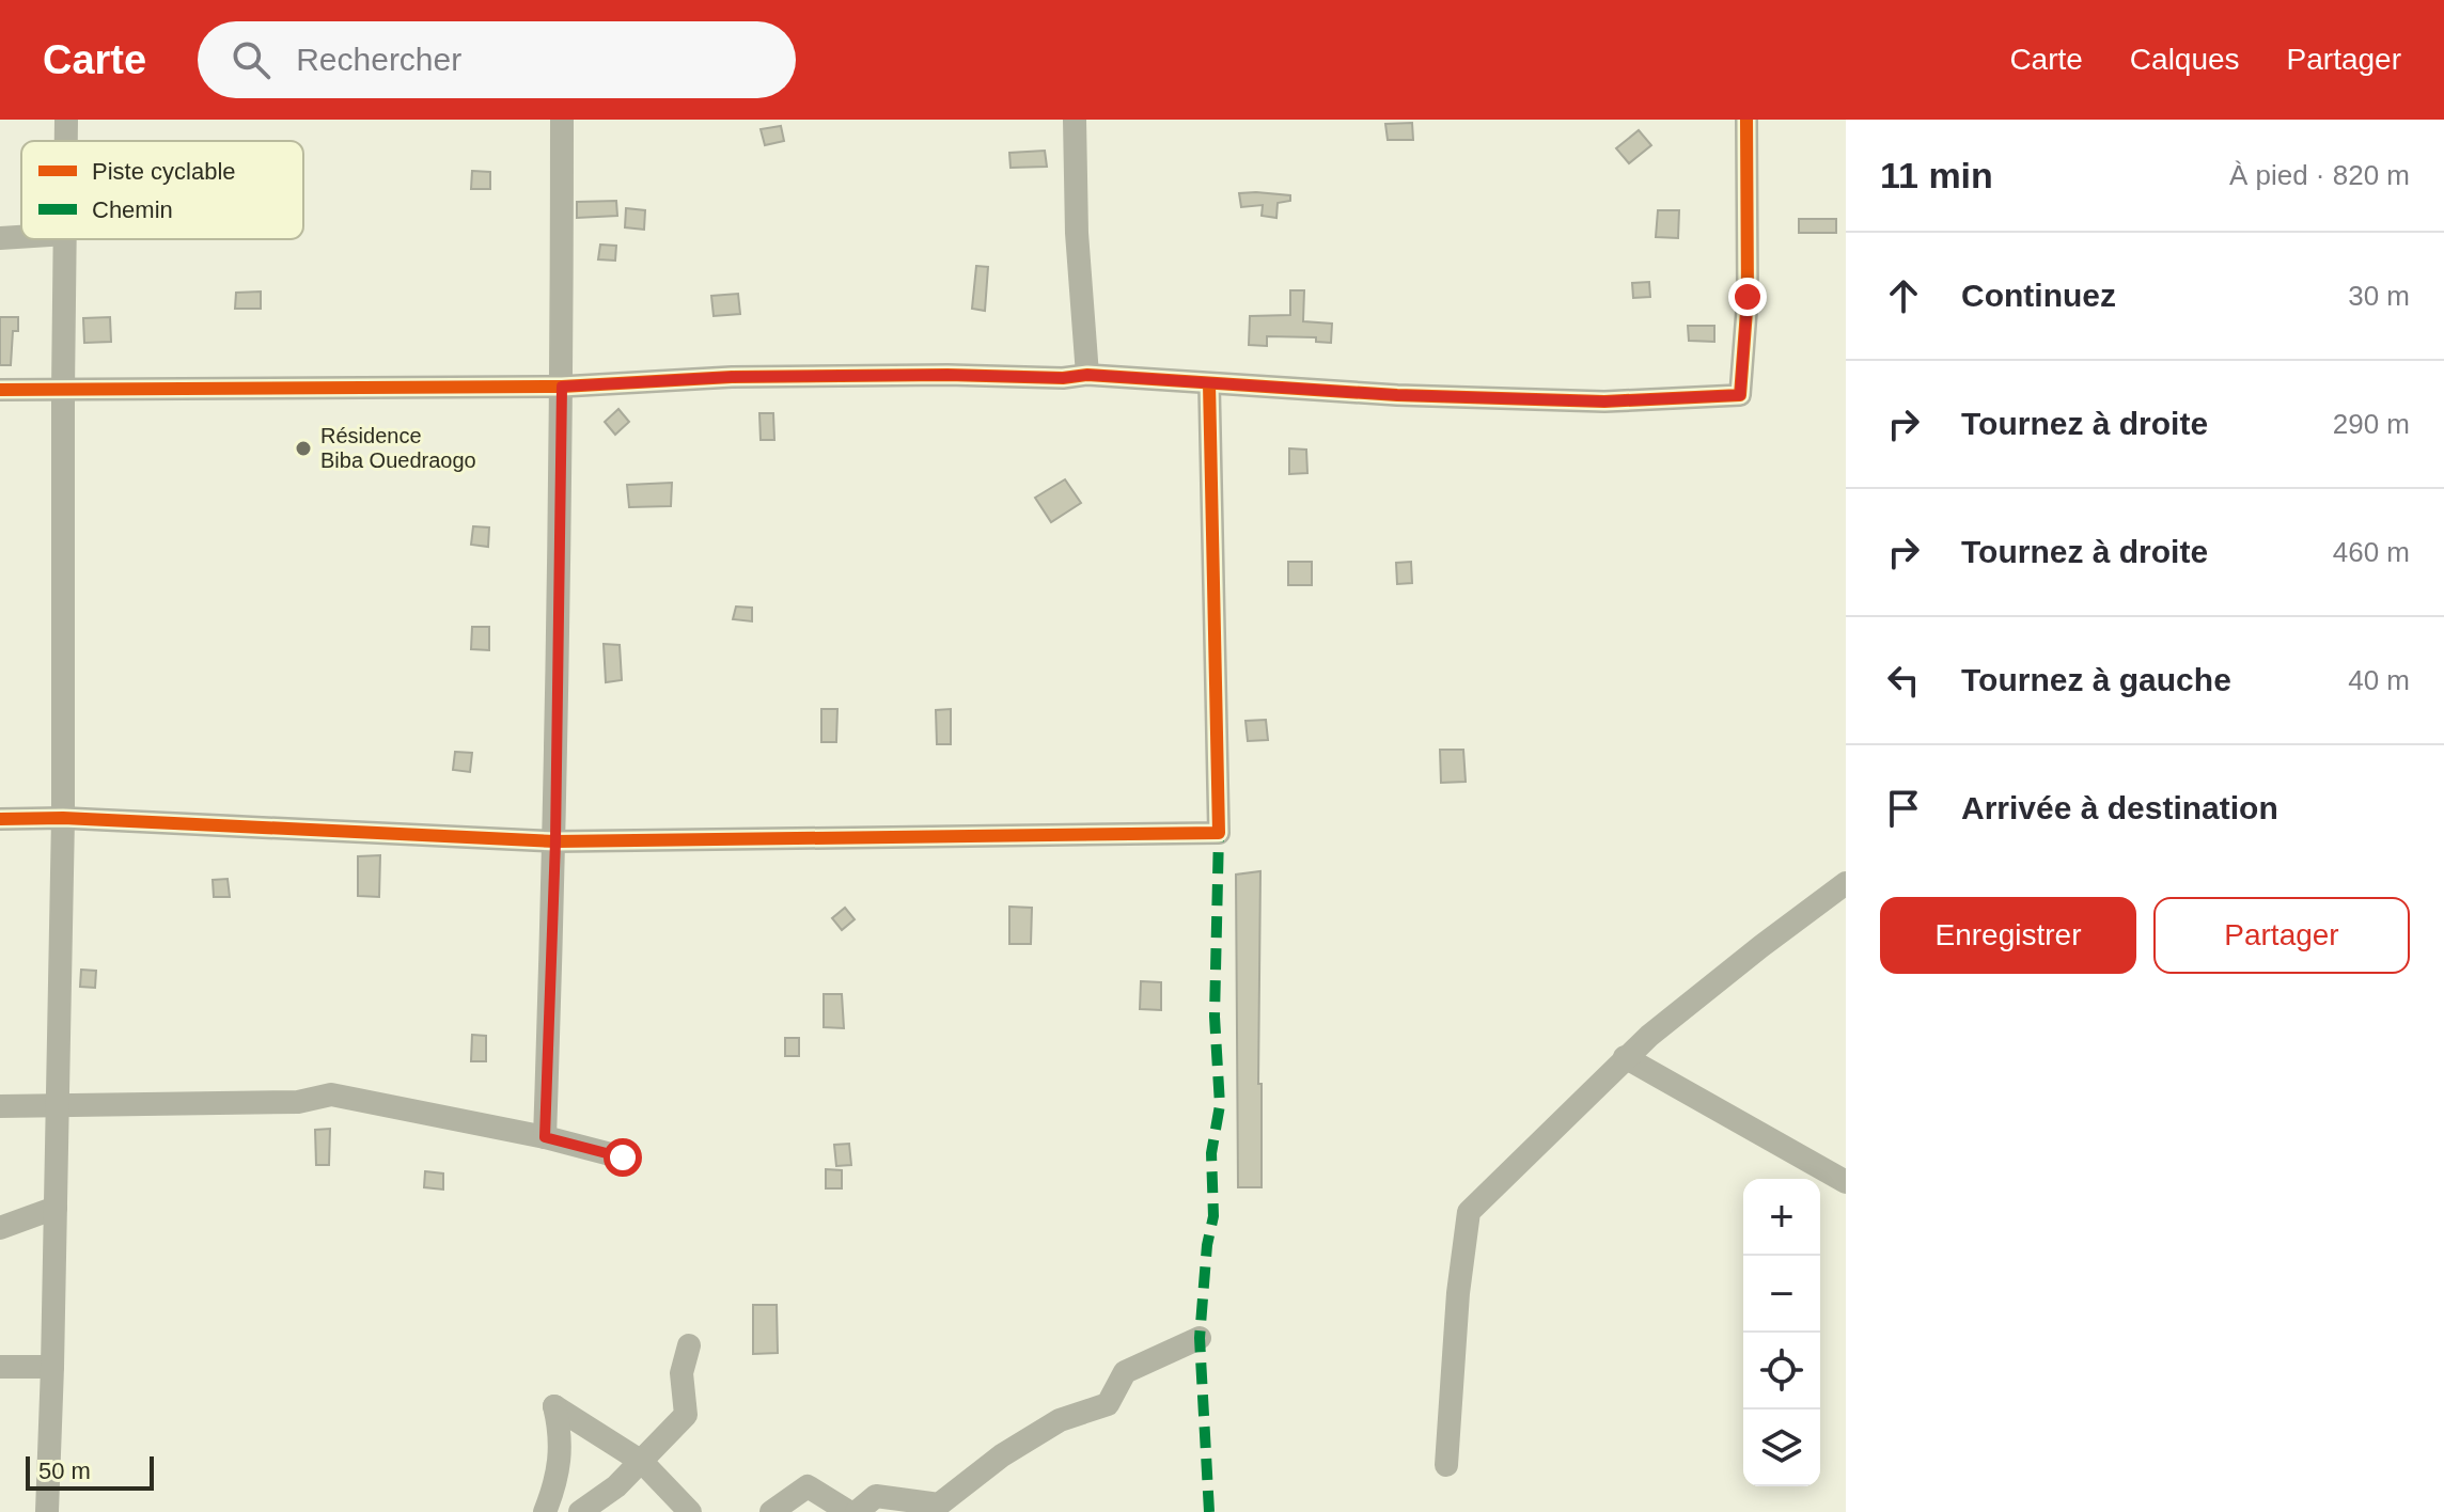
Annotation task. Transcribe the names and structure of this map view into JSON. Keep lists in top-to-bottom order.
{
  "places": ["Résidence Biba Ouedraogo"],
  "legend": ["Piste cyclable", "Chemin"],
  "scale_bar": "50 m",
  "page": {
    "header": "Carte",
    "search": "Rechercher",
    "nav": ["Carte", "Calques", "Partager"],
    "heading": ["11 min", "À pied · 820 m"],
    "list": [
      ["Continuez", "30 m"],
      ["Tournez à droite", "290 m"],
      ["Tournez à droite", "460 m"],
      ["Tournez à gauche", "40 m"],
      "Arrivée à destination"
    ],
    "buttons": ["Enregistrer", "Partager"],
    "map_buttons": ["+", "−"],
    "scale": "50 m"
  }
}
